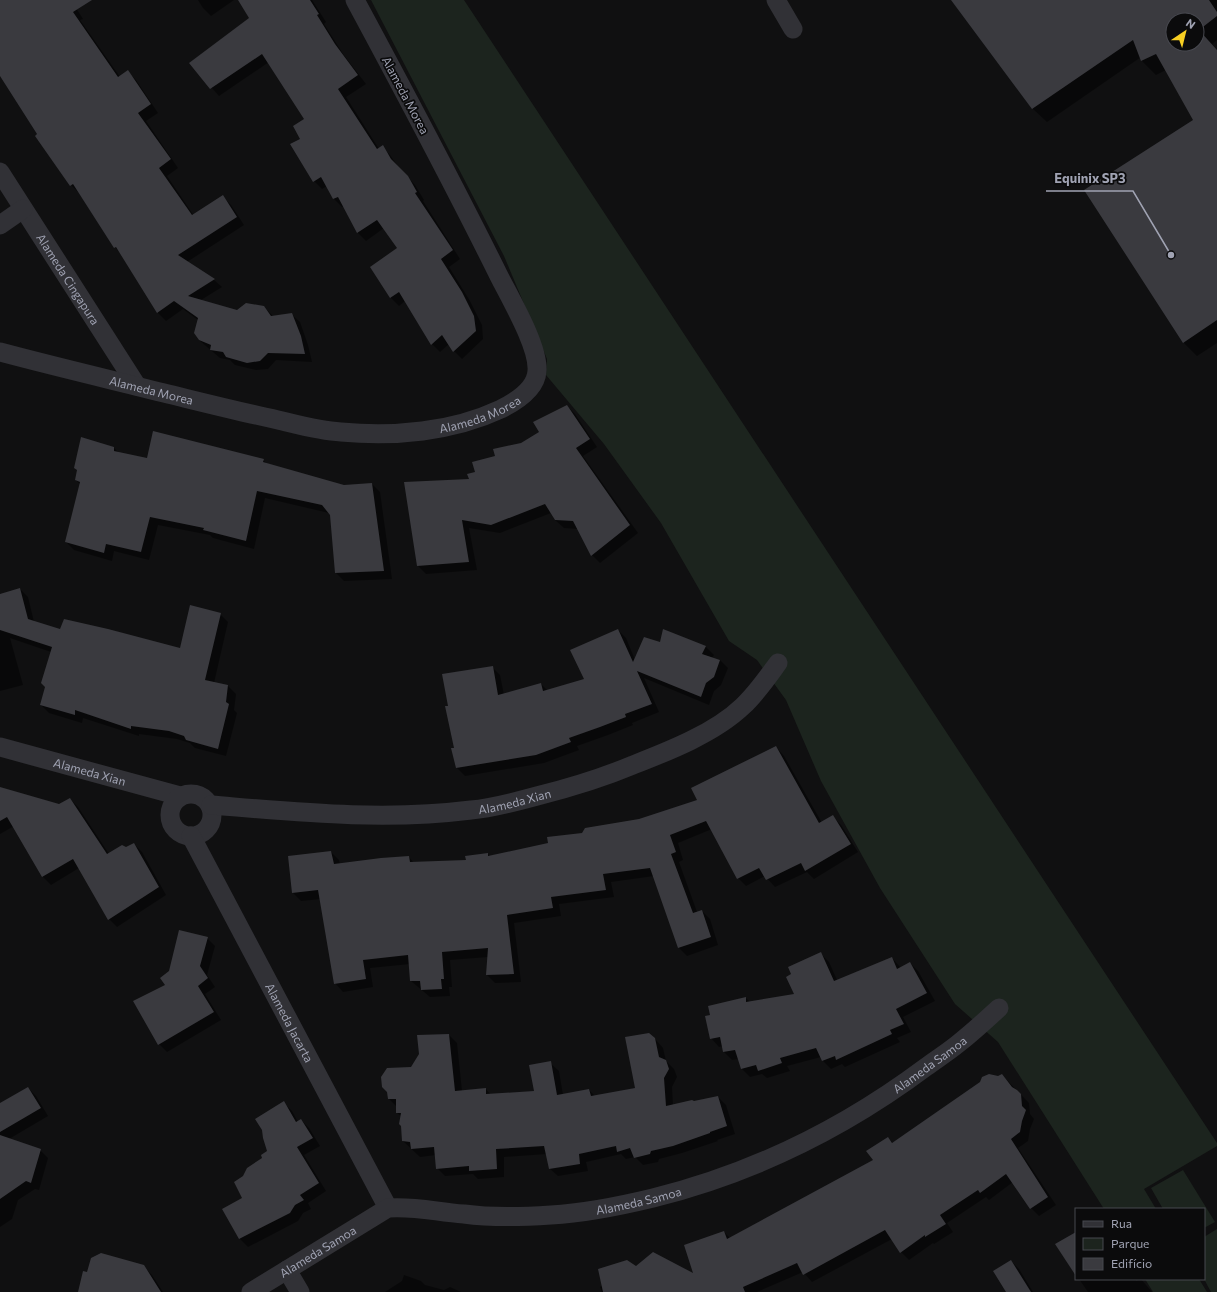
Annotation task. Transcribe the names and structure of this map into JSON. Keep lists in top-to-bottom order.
{
  "streets": {
    "street": [
      "Alameda Morea",
      "Alameda Cingapura",
      "Alameda Xian",
      "Alameda Jacarta",
      "Alameda Samoa"
    ]
  },
  "crossings": [
    ["Alameda Morea", "Alameda Cingapura"],
    ["Alameda Xian", "Alameda Jacarta"],
    ["Alameda Jacarta", "Alameda Samoa"]
  ],
  "places": ["Equinix SP3"],
  "legend": ["Rua", "Parque", "Edifício"],
  "north": "top right"
}
